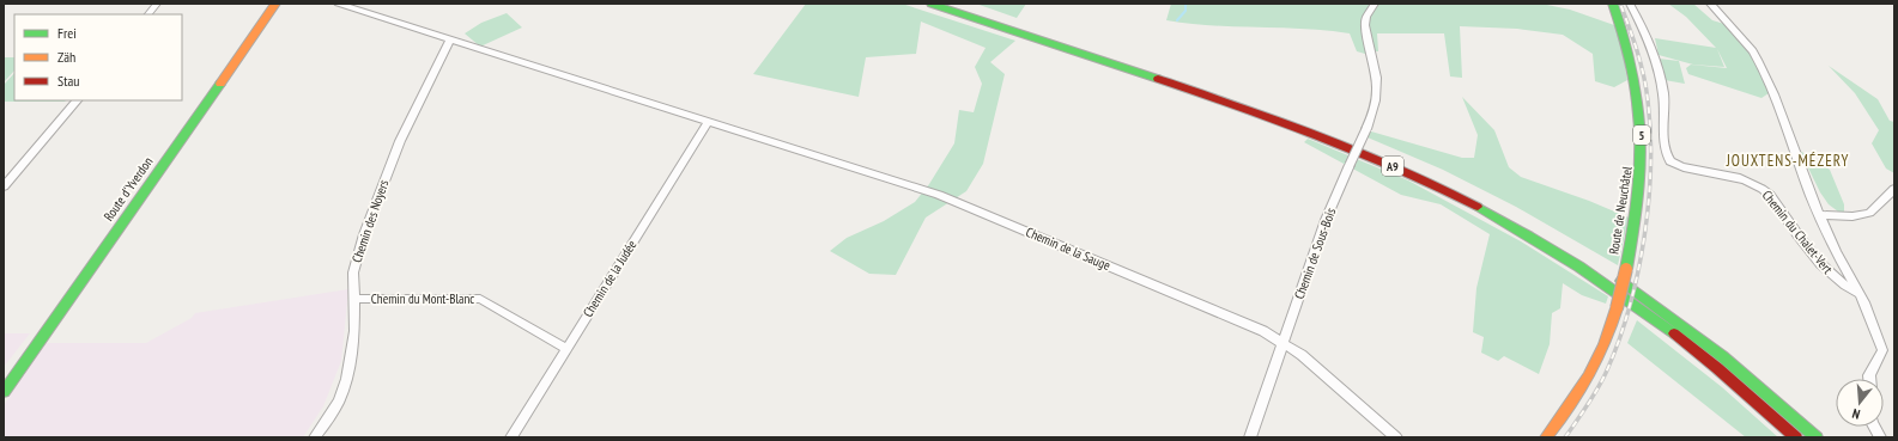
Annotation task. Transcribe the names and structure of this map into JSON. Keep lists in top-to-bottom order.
{
  "streets": {
    "main road": [
      "5",
      "A9",
      "Route d'Yverdon",
      "Route de Neuchâtel"
    ],
    "street": [
      "Chemin des Noyers",
      "Chemin du Chalet-Vert",
      "Chemin de la Sauge",
      "Chemin de Sous-Bois",
      "Chemin de la Judée",
      "Chemin du Mont-Blanc"
    ]
  },
  "crossings": [
    ["Chemin des Noyers", "Chemin de la Sauge"],
    ["Chemin des Noyers", "Chemin du Mont-Blanc"],
    ["Chemin de la Sauge", "Chemin de Sous-Bois"],
    ["Chemin de la Sauge", "Chemin de la Judée"],
    ["Chemin de la Judée", "Chemin du Mont-Blanc"]
  ],
  "districts": ["JOUXTENS-MÉZERY"],
  "legend": ["Frei", "Zäh", "Stau"],
  "north": "bottom"
}
